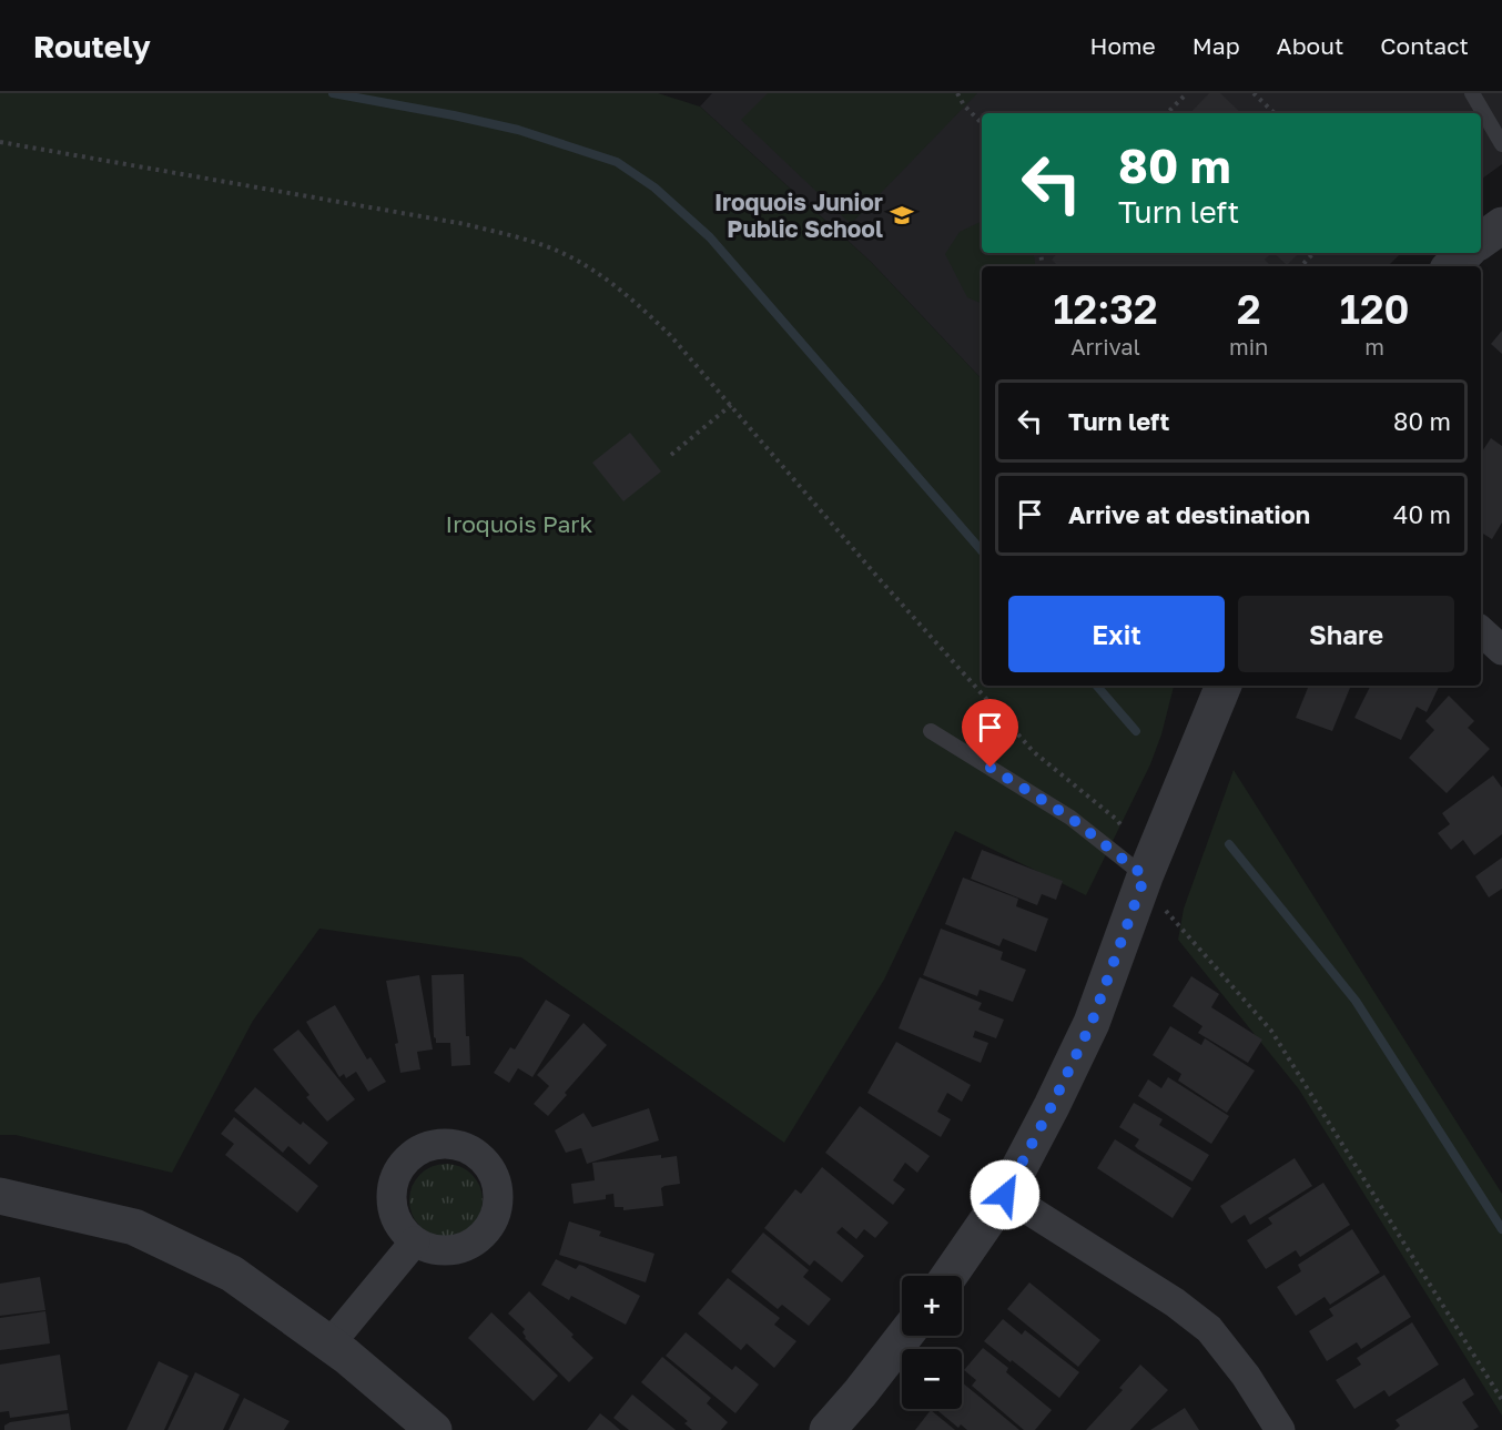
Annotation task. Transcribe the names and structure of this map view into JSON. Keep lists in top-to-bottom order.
{
  "parks": ["Iroquois Park"],
  "places": {
    "school or university": ["Iroquois Junior Public School"]
  },
  "page": {
    "header": "Routely",
    "nav": [
      "Home",
      "Map",
      "About",
      "Contact"
    ],
    "turn": ["80 m", "Turn left"],
    "eta": [
      "12:32",
      "Arrival",
      "2",
      "min",
      "120",
      "m"
    ],
    "list": [
      {
        "name": "Turn left",
        "value": "80 m"
      },
      {
        "name": "Arrive at destination",
        "value": "40 m"
      }
    ],
    "buttons": ["Exit", "Share"],
    "map_buttons": ["+", "−"]
  }
}
